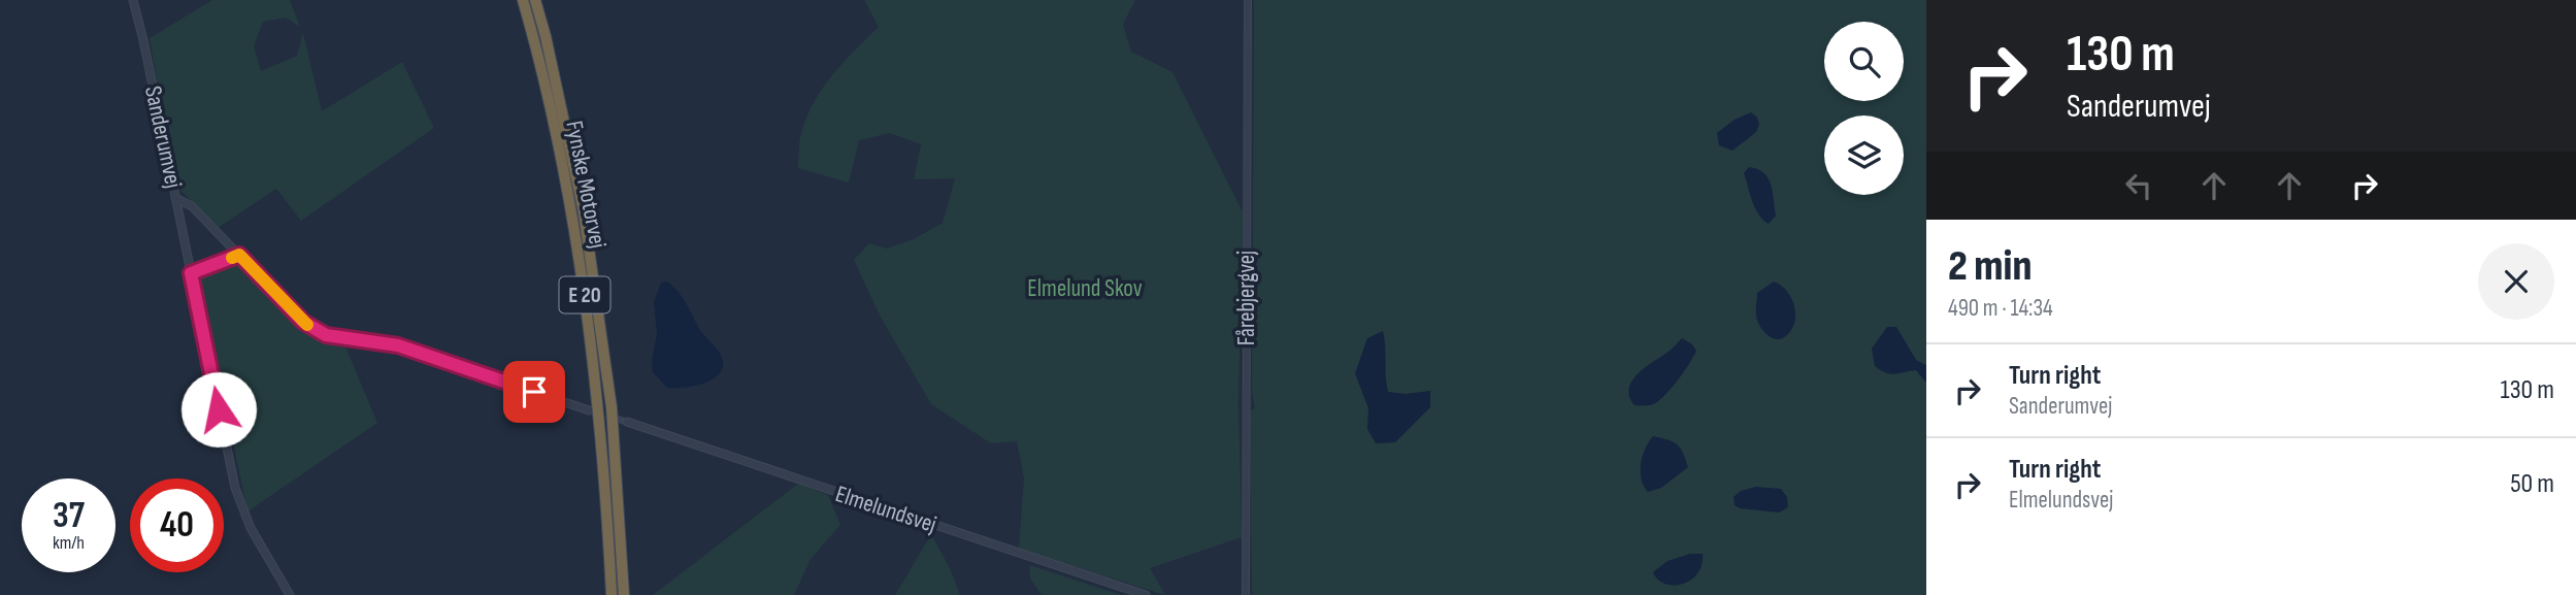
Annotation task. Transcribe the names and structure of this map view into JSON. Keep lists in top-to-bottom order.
{
  "streets": {
    "highway": ["Fynske Motorvej", "E 20"],
    "street": ["Sanderumvej", "Fårebjergvej", "Elmelundsvej"]
  },
  "parks": ["Elmelund Skov"],
  "page": {
    "turn": ["130 m", "Sanderumvej"],
    "heading": ["2 min", "490 m · 14:34"],
    "list": [
      {
        "name": "Turn right",
        "note": "Sanderumvej",
        "value": "130 m"
      },
      {
        "name": "Turn right",
        "note": "Elmelundsvej",
        "value": "50 m"
      }
    ],
    "speed": "37 km/h",
    "limit": "40"
  }
}
